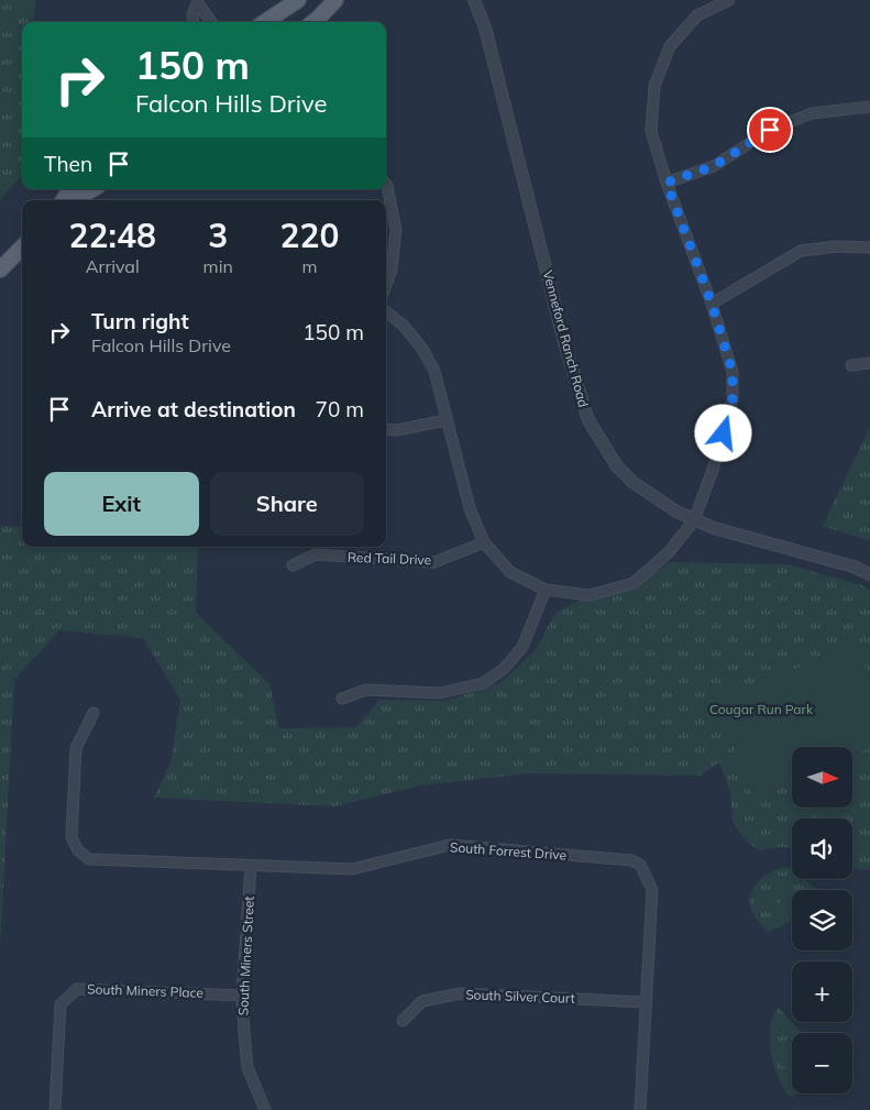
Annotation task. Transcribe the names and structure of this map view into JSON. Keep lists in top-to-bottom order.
{
  "streets": {
    "street": [
      "Venneford Ranch Road",
      "Red Tail Drive",
      "South Forrest Drive",
      "South Miners Street",
      "South Miners Place",
      "South Silver Court"
    ]
  },
  "crossings": [
    ["South Forrest Drive", "South Miners Street"],
    ["South Forrest Drive", "South Silver Court"],
    ["South Miners Street", "South Miners Place"]
  ],
  "parks": ["Cougar Run Park"],
  "north": "right",
  "page": {
    "turn": ["150 m", "Falcon Hills Drive"],
    "then": "Then",
    "eta": [
      "22:48",
      "Arrival",
      "3",
      "min",
      "220",
      "m"
    ],
    "list": [
      {
        "name": "Turn right",
        "note": "Falcon Hills Drive",
        "value": "150 m"
      },
      {
        "name": "Arrive at destination",
        "value": "70 m"
      }
    ],
    "buttons": ["Exit", "Share"],
    "map_buttons": ["+", "−"]
  }
}
